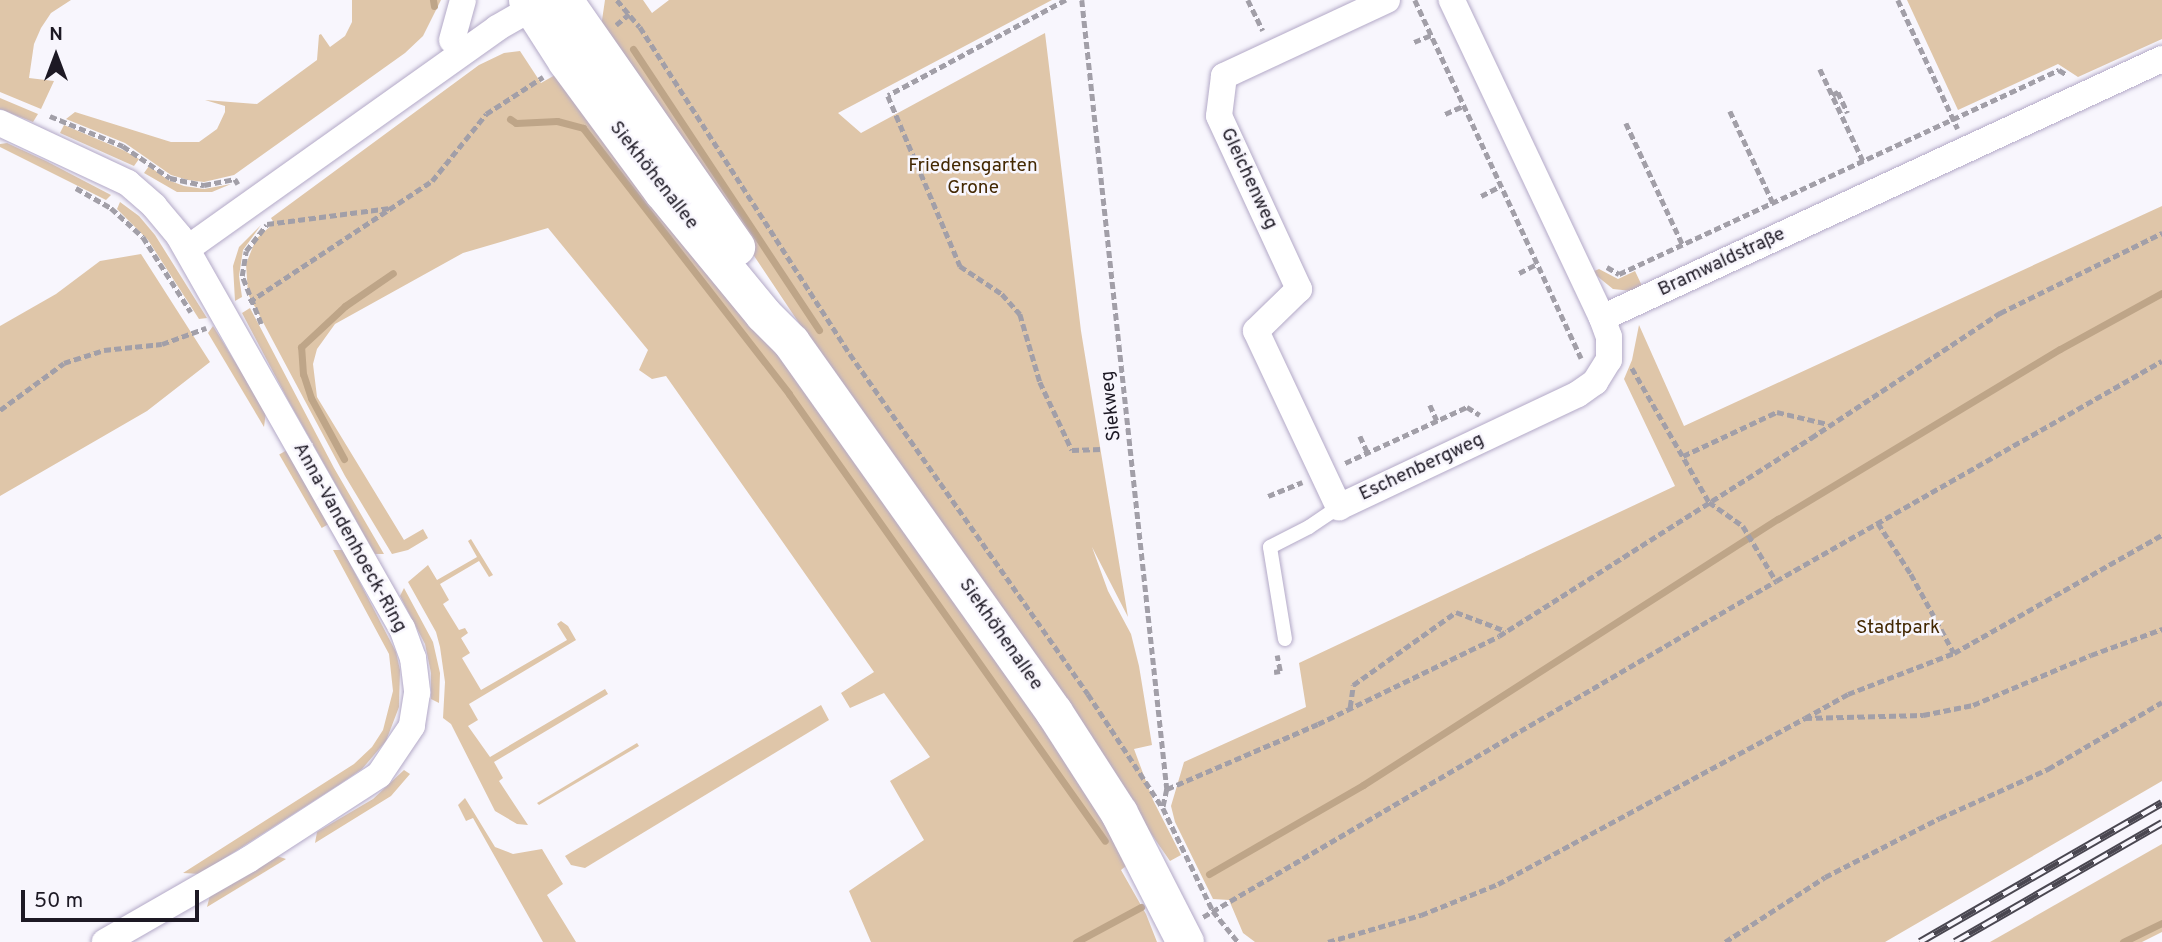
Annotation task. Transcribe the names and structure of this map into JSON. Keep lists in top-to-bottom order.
{
  "streets": {
    "main road": ["Siekhöhenallee"],
    "street": [
      "Gleichenweg",
      "Bramwaldstraße",
      "Eschenbergweg",
      "Anna-Vandenhoeck-Ring"
    ],
    "path": ["Siekweg"]
  },
  "crossings": [
    ["Gleichenweg", "Eschenbergweg"]
  ],
  "parks": ["Friedensgarten Grone", "Stadtpark"],
  "scale_bar": "50 m",
  "north": "top"
}
